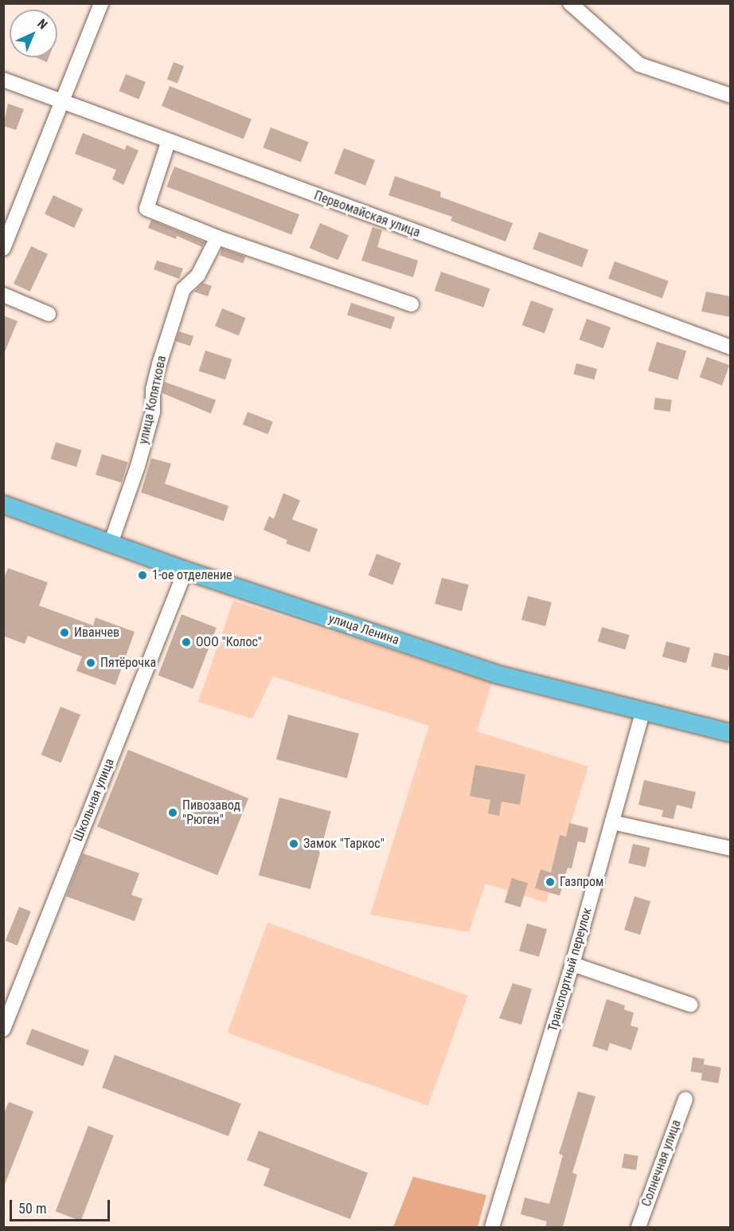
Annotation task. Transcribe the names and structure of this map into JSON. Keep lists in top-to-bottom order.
{
  "streets": {
    "main road": ["улица Ленина"],
    "street": [
      "Первомайская улица",
      "улица Копяткова",
      "Школьная улица",
      "Транспортный переулок",
      "Солнечная улица"
    ]
  },
  "crossings": [
    ["улица Копяткова", "улица Ленина"],
    ["улица Ленина", "Школьная улица"],
    ["улица Ленина", "Транспортный переулок"]
  ],
  "places": [
    "1-ое отделение",
    "Иванчев",
    "ООО \"Колос\"",
    "Пятёрочка",
    "Пивозавод \"Рюген\"",
    "Замок \"Таркос\"",
    "Газпром"
  ],
  "scale_bar": "50 m",
  "north": "top right"
}
